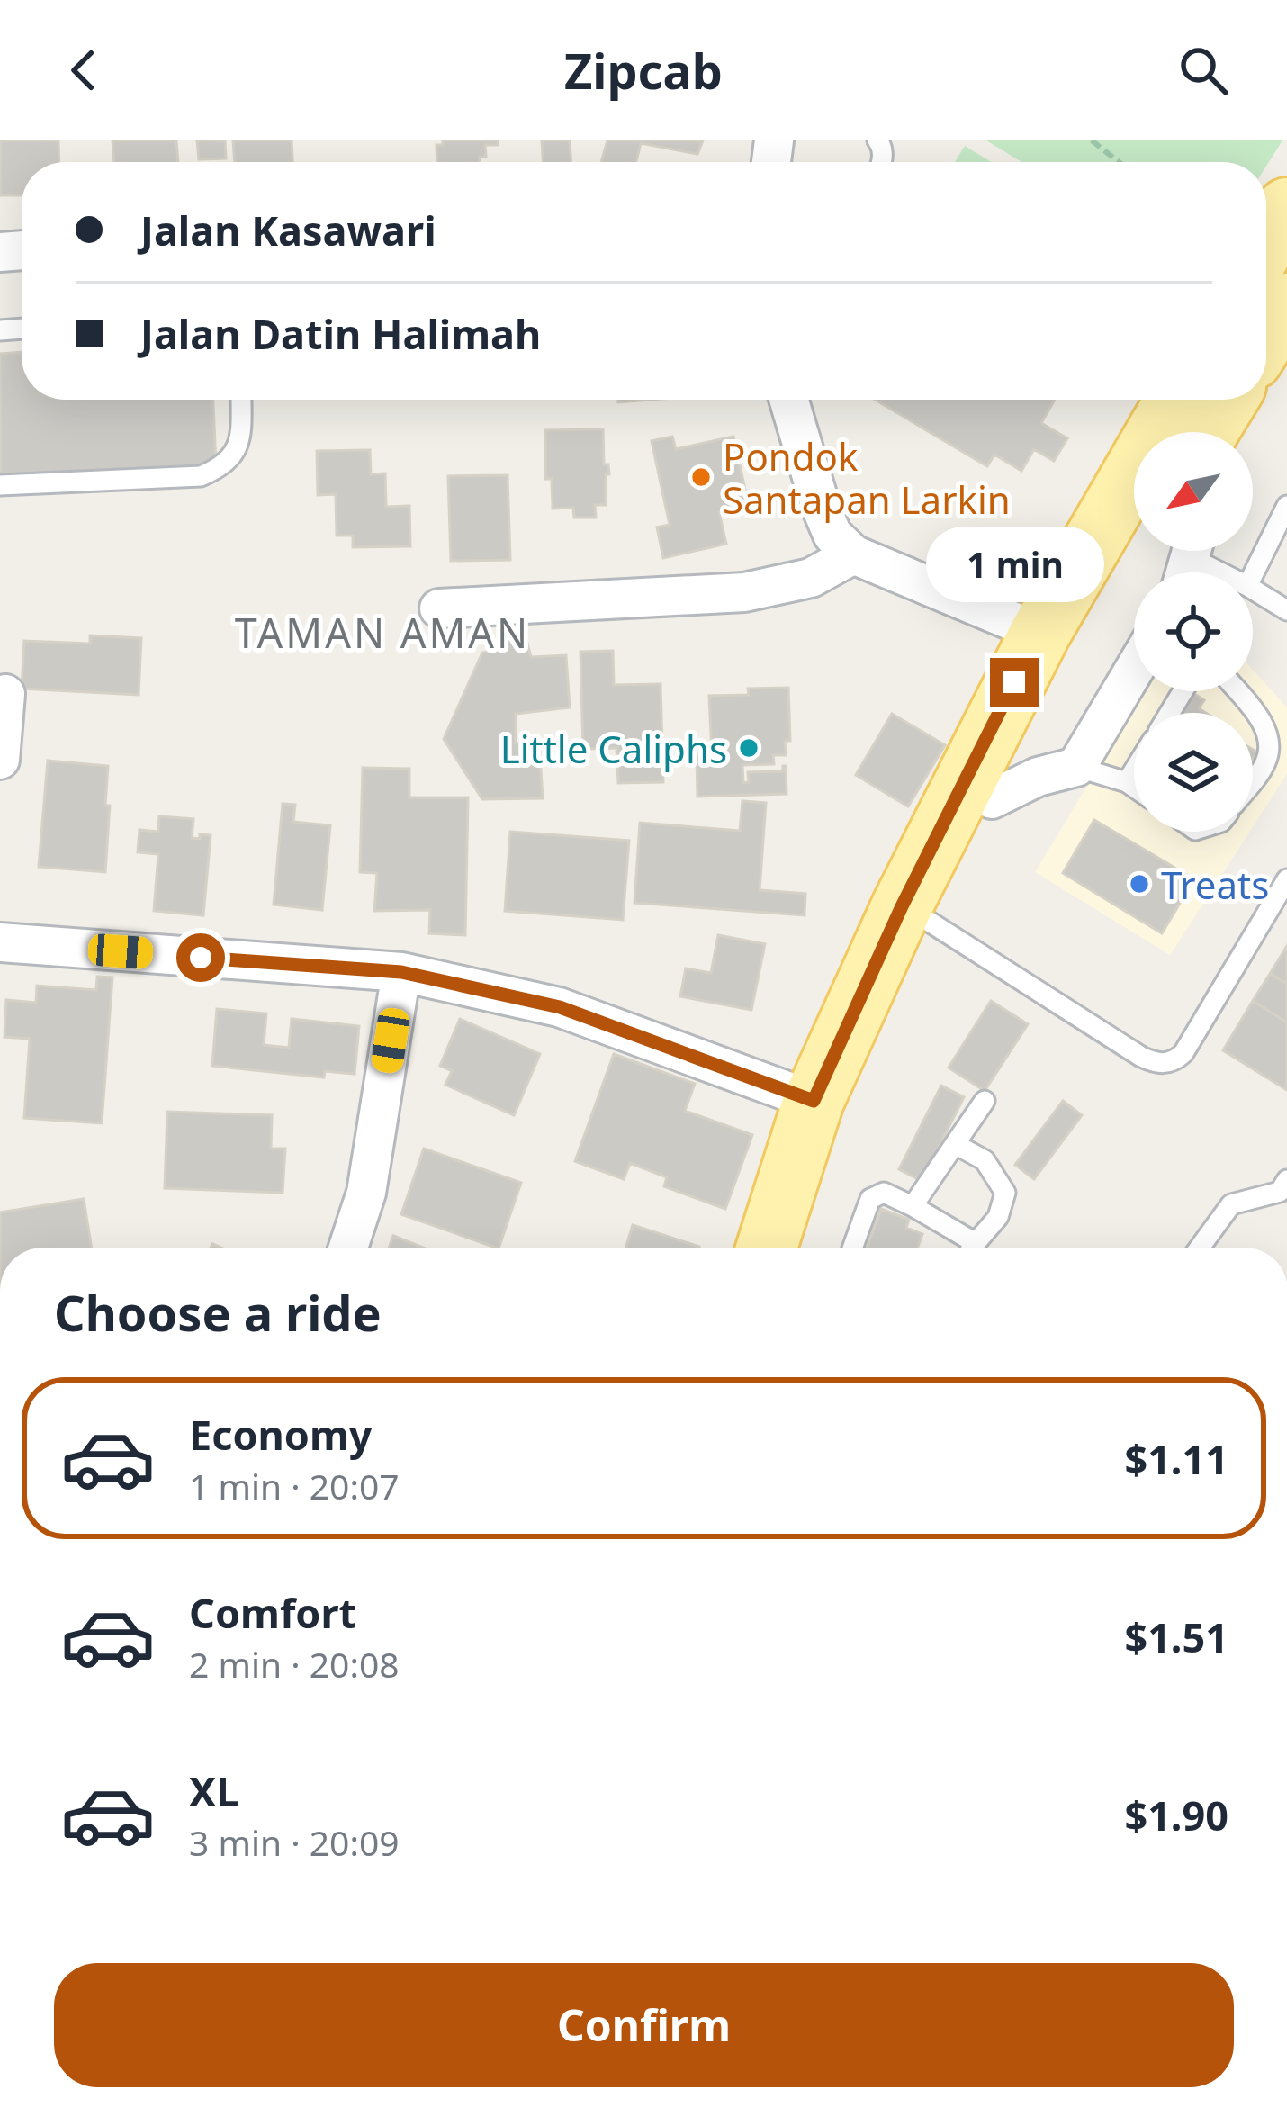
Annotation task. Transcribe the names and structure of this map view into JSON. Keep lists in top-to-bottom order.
{
  "districts": ["TAMAN AMAN"],
  "places": ["Pondok Santapan Larkin", "Little Caliphs", "Treats"],
  "north": "bottom left",
  "page": {
    "header": "Zipcab",
    "banner": ["Jalan Kasawari", "Jalan Datin Halimah"],
    "bubble": "1 min",
    "heading": "Choose a ride",
    "list": [
      {
        "name": "Economy",
        "note": "1 min · 20:07",
        "value": "$1.11"
      },
      {
        "name": "Comfort",
        "note": "2 min · 20:08",
        "value": "$1.51"
      },
      {
        "name": "XL",
        "note": "3 min · 20:09",
        "value": "$1.90"
      }
    ],
    "buttons": "Confirm"
  }
}
